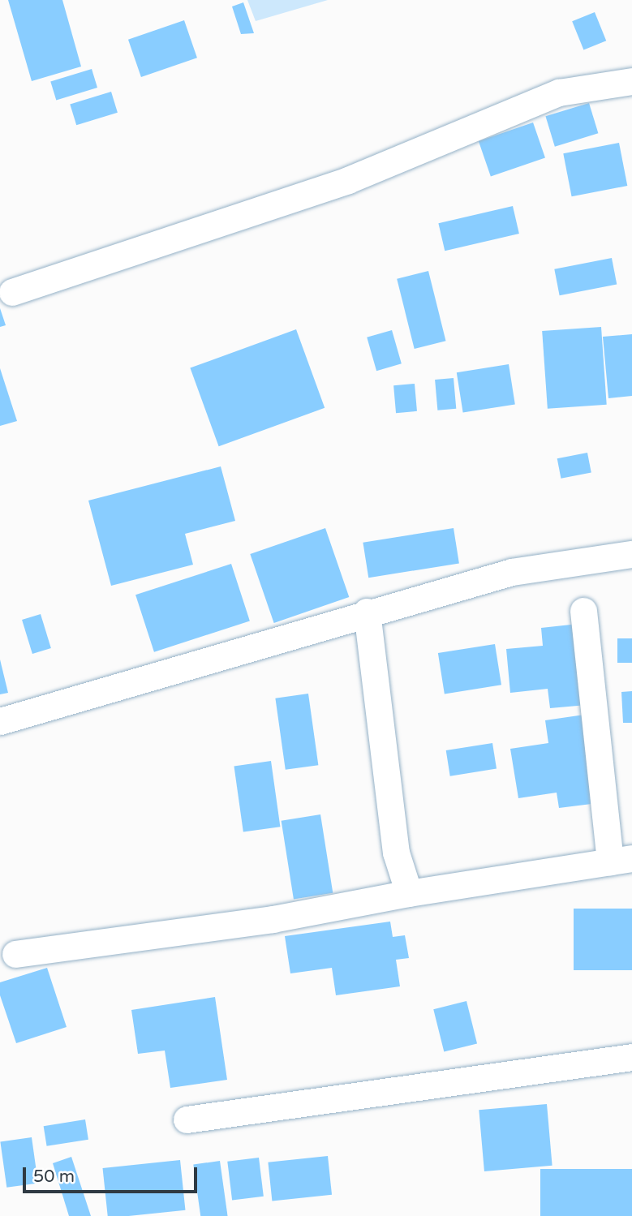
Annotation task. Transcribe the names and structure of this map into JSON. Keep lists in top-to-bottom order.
{
  "scale_bar": "50 m"
}
